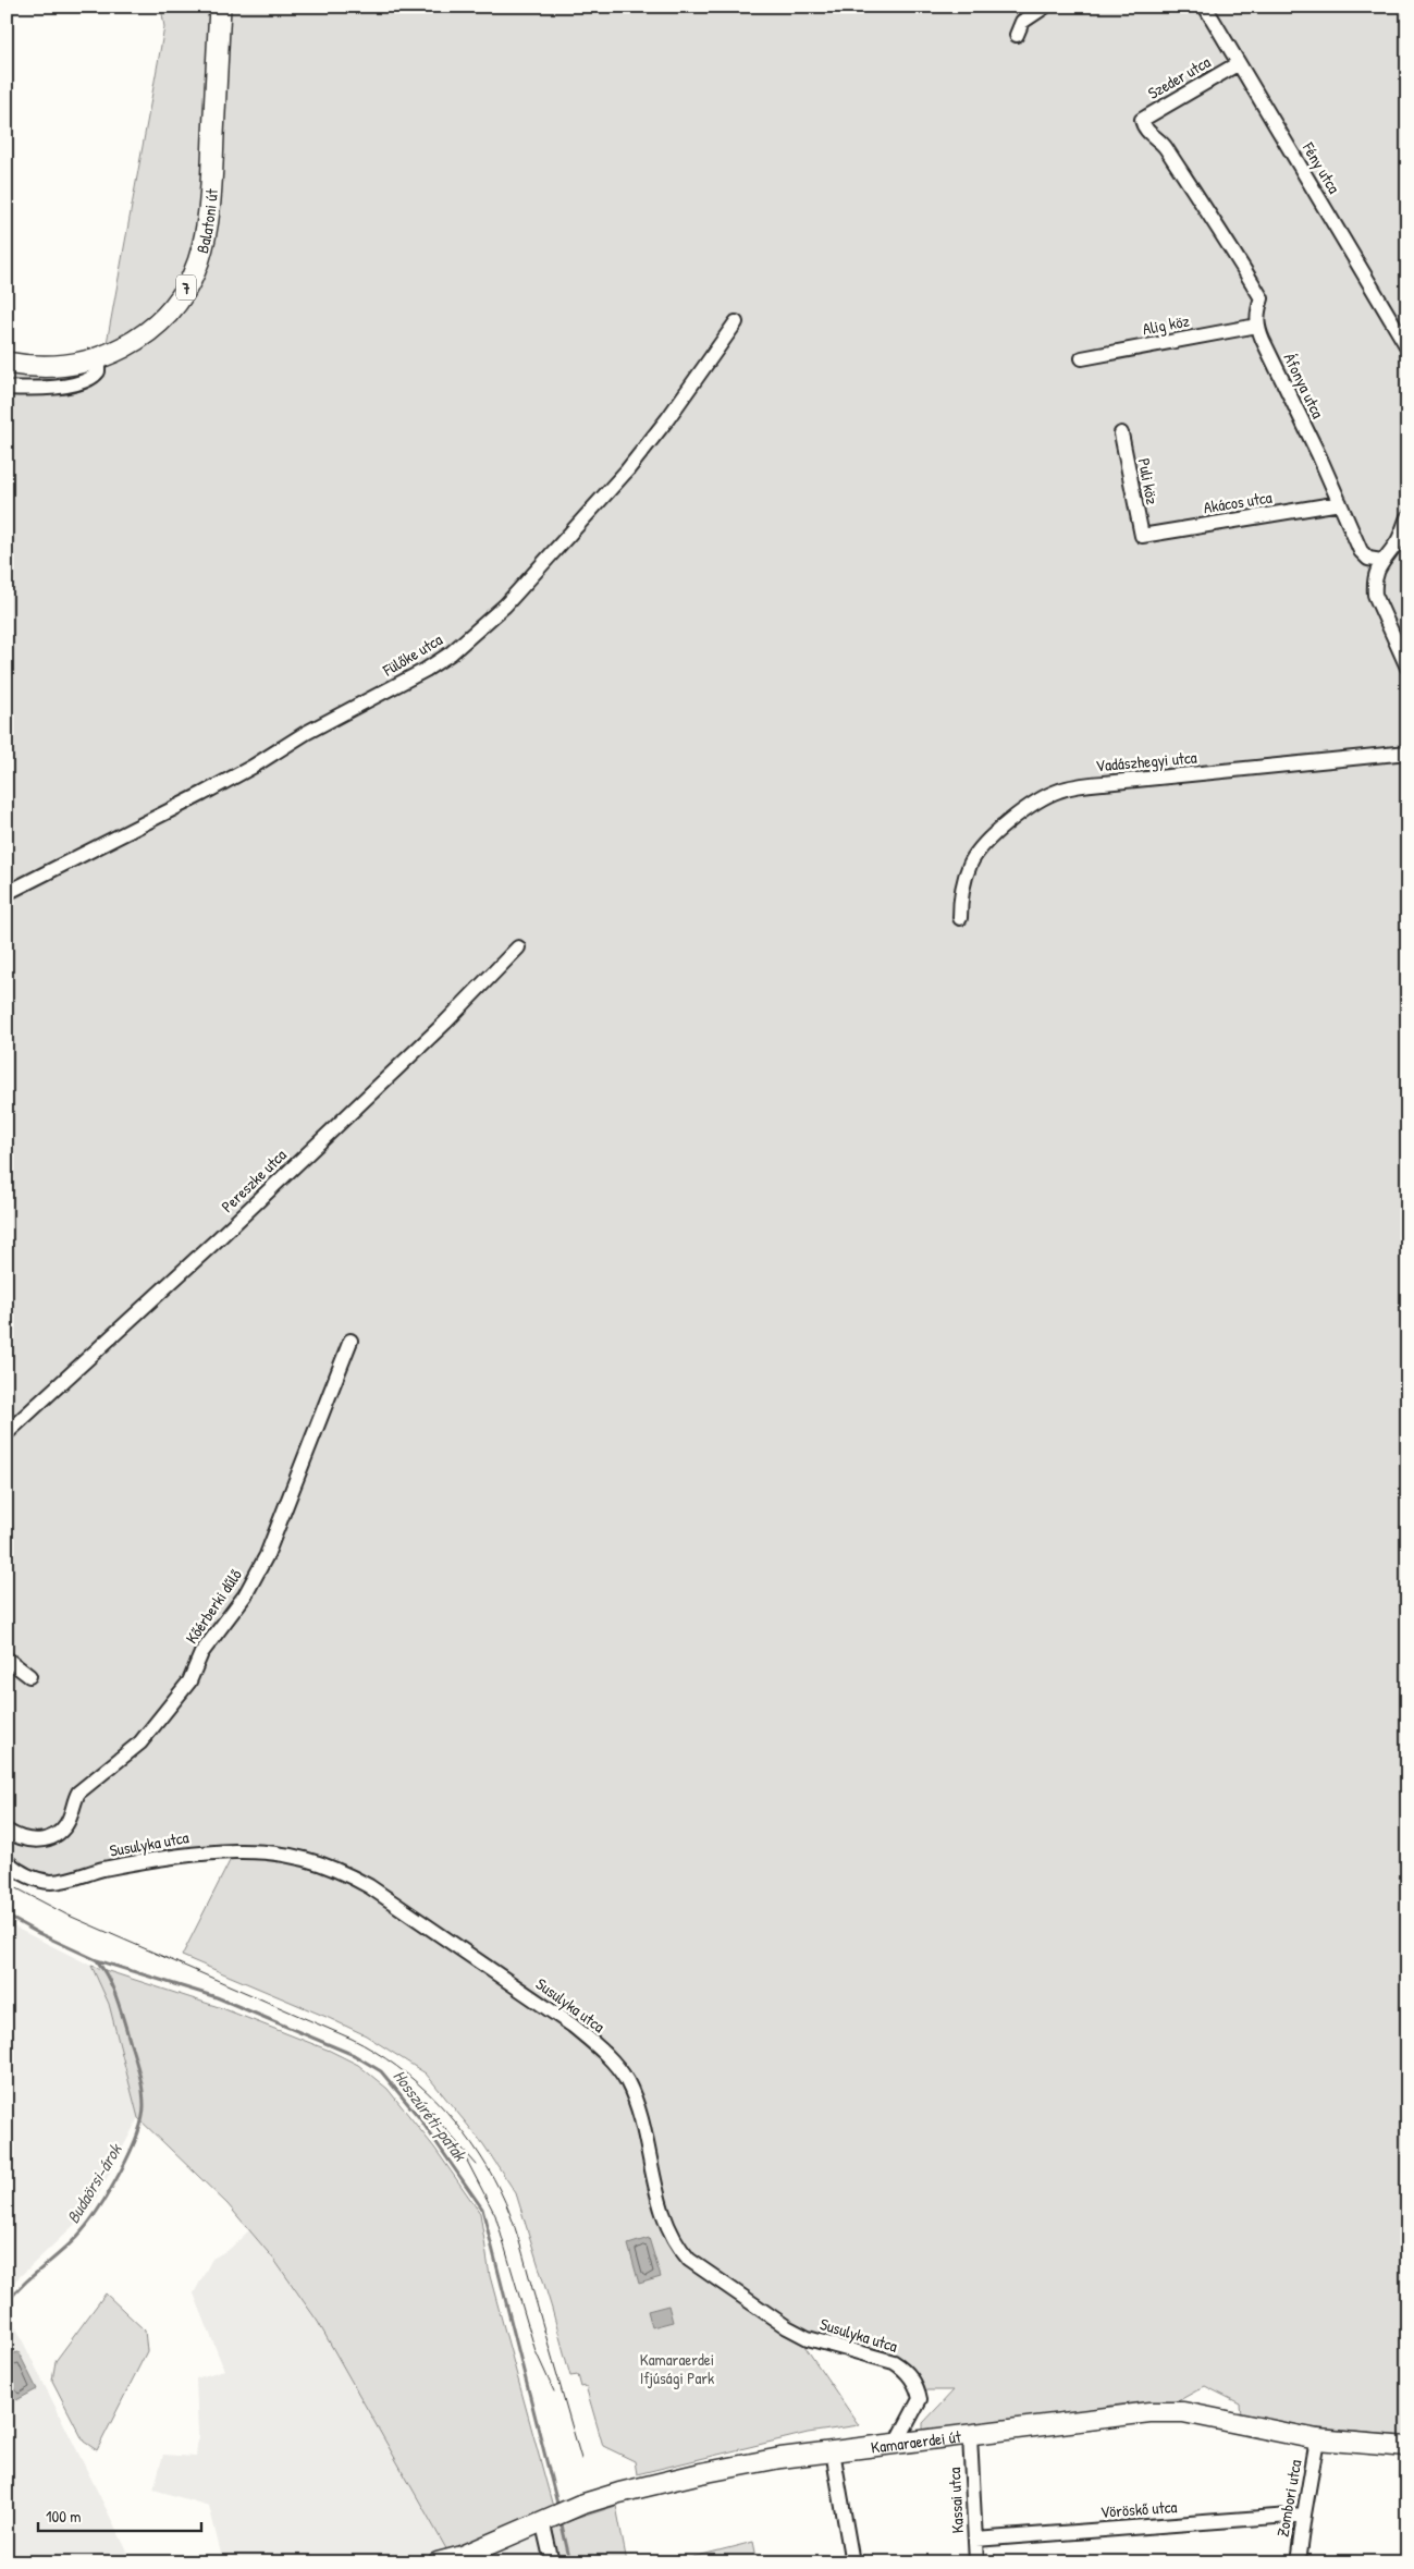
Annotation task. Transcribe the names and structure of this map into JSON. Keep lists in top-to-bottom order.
{
  "streets": {
    "main road": ["Balatoni út", "7"],
    "street": [
      "Szeder utca",
      "Fény utca",
      "Alig köz",
      "Áfonya utca",
      "Puli köz",
      "Akácos utca",
      "Fülőke utca",
      "Vadászhegyi utca",
      "Pereszke utca",
      "Kőérberki dűlő",
      "Susulyka utca",
      "Kamaraerdei út",
      "Zombori utca",
      "Kassai utca",
      "Vöröskő utca"
    ]
  },
  "crossings": [
    ["Szeder utca", "Fény utca"],
    ["Szeder utca", "Alig köz"],
    ["Szeder utca", "Áfonya utca"],
    ["Alig köz", "Áfonya utca"],
    ["Áfonya utca", "Akácos utca"],
    ["Puli köz", "Akácos utca"],
    ["Susulyka utca", "Kamaraerdei út"],
    ["Kamaraerdei út", "Zombori utca"],
    ["Kamaraerdei út", "Kassai utca"],
    ["Zombori utca", "Vöröskő utca"],
    ["Kassai utca", "Vöröskő utca"]
  ],
  "water": ["Hosszúréti-patak", "Budaörsi-árok"],
  "parks": ["Kamaraerdei Ifjúsági Park"],
  "scale_bar": "100 m"
}
